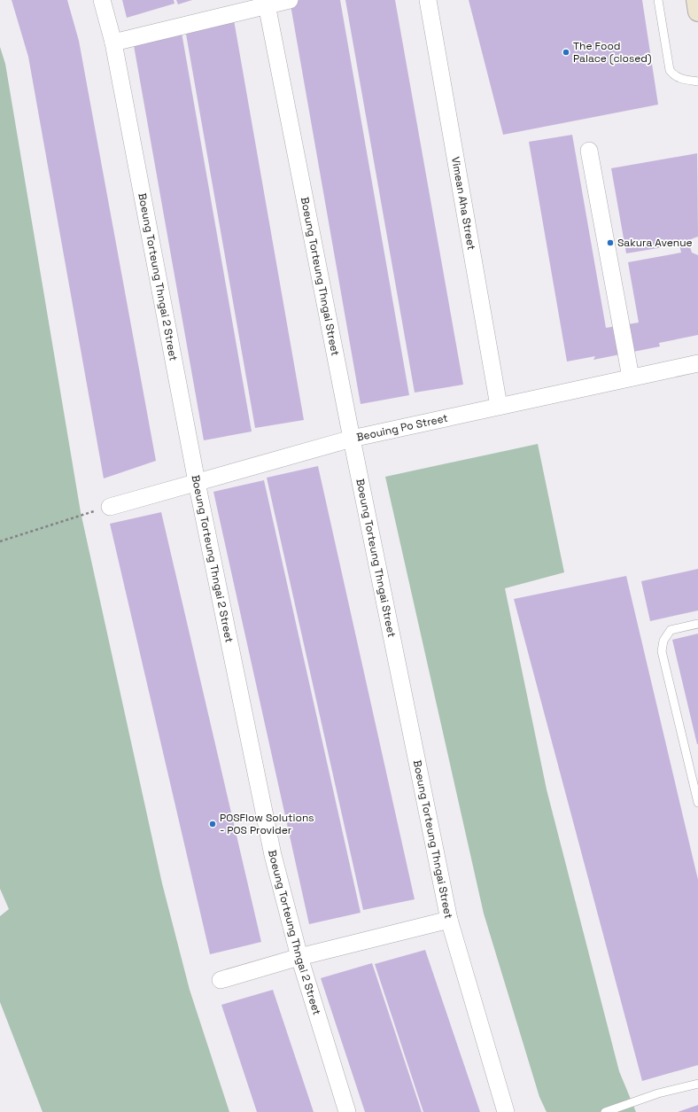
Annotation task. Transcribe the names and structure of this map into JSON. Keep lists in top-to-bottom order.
{
  "streets": {
    "street": [
      "Vimean Aha Street",
      "Boeung Torteung Thngai Street",
      "Boeung Torteung Thngai 2 Street",
      "Beouing Po Street"
    ]
  },
  "crossings": [
    ["Vimean Aha Street", "Beouing Po Street"],
    ["Boeung Torteung Thngai Street", "Beouing Po Street"],
    ["Boeung Torteung Thngai 2 Street", "Beouing Po Street"]
  ],
  "places": ["The Food Palace (closed)", "Sakura Avenue", "POSFlow Solutions - POS Provider"]
}
